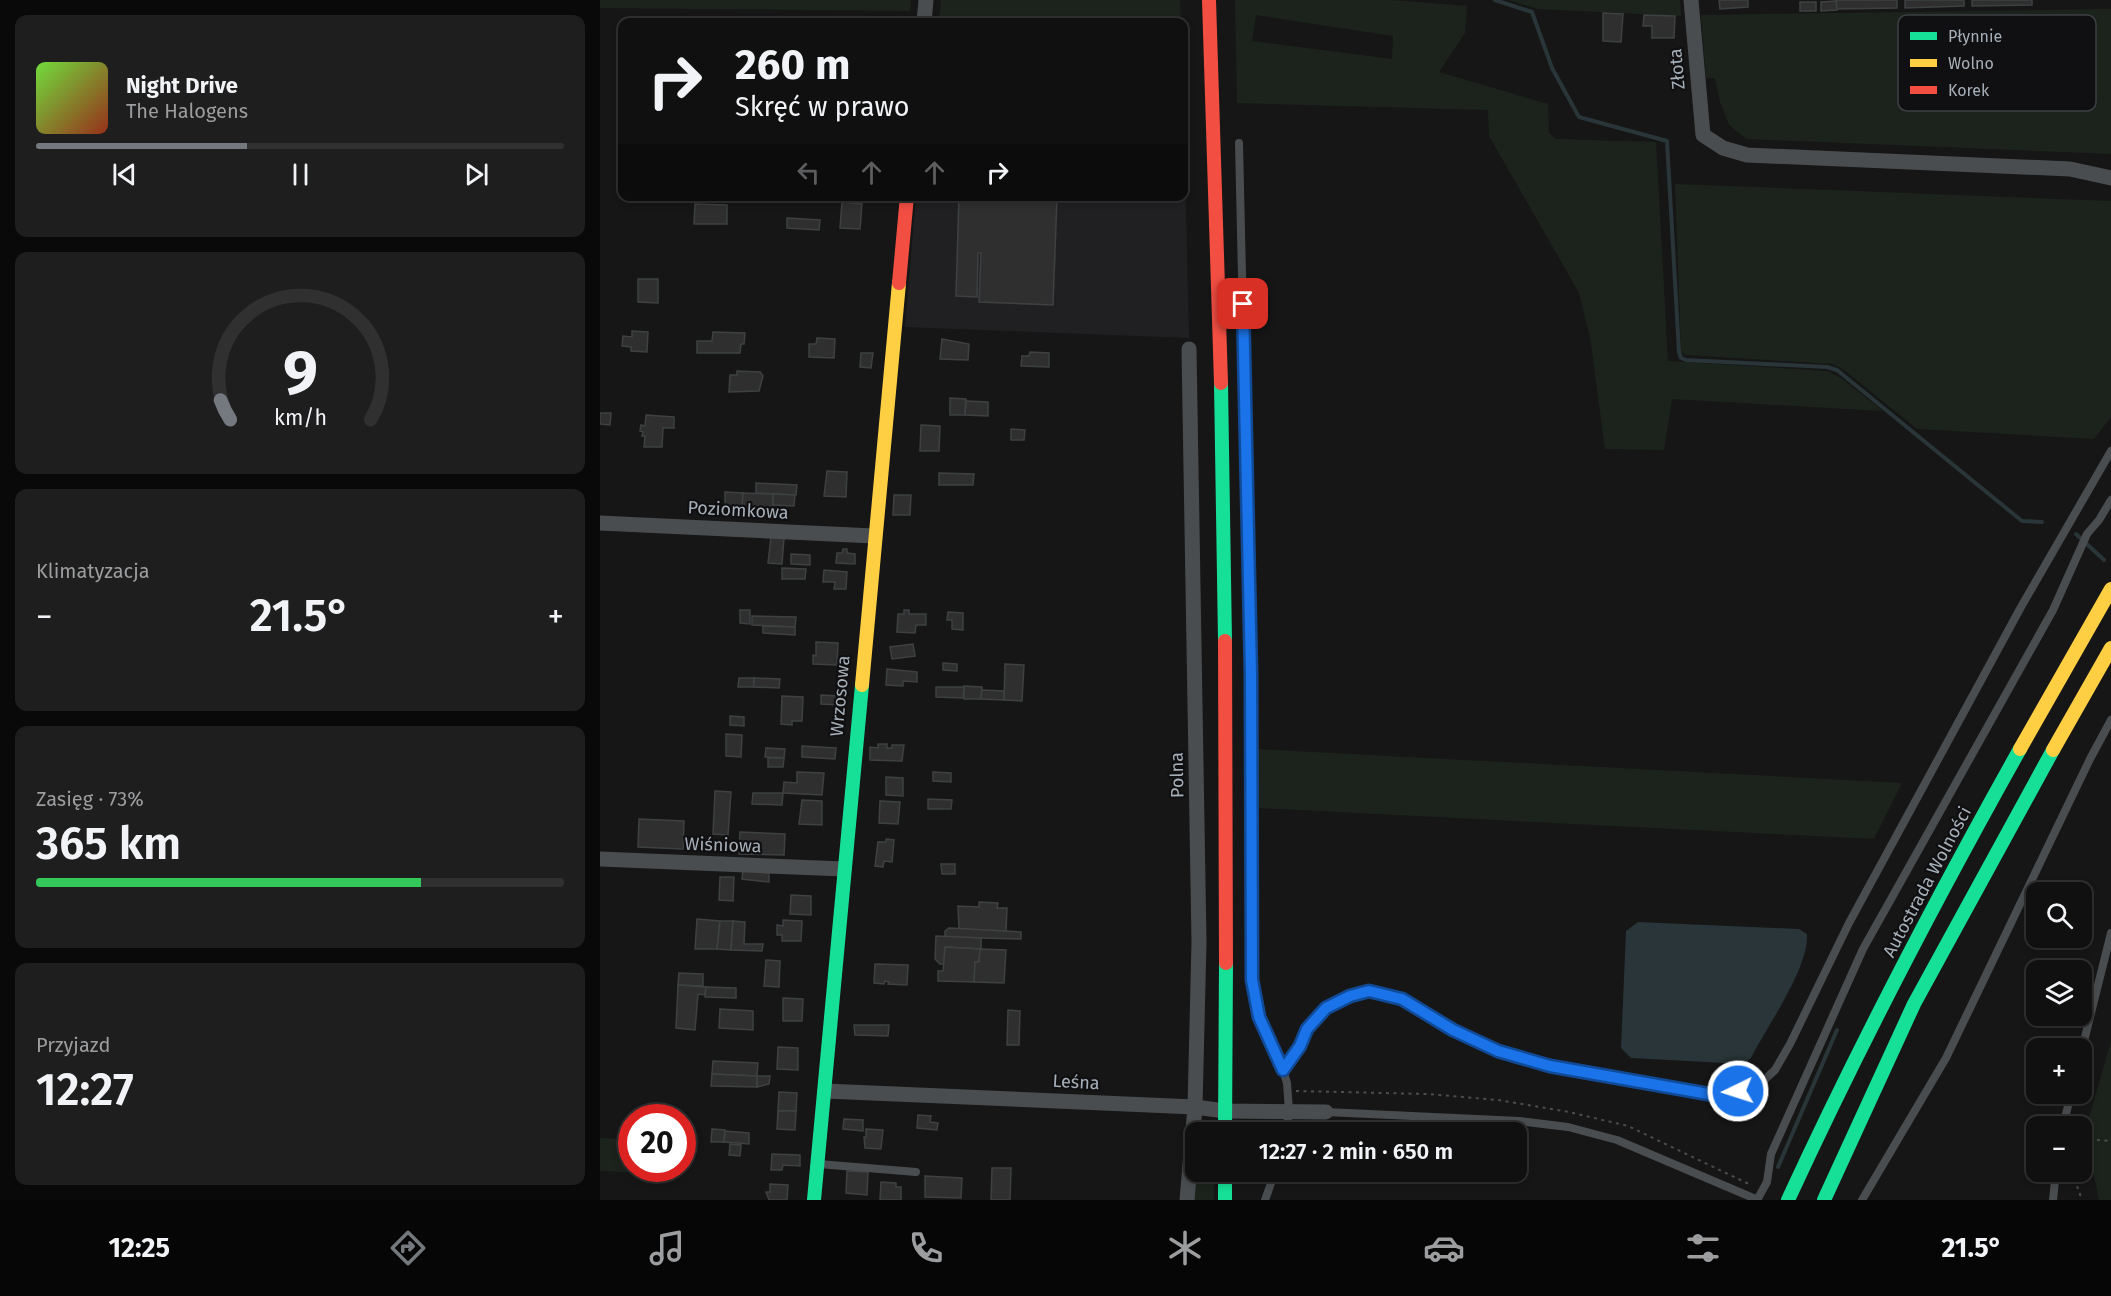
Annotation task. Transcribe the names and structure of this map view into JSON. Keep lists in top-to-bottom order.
{
  "streets": {
    "main road": ["Wrzosowa", "Autostrada Wolności"],
    "street": [
      "Złota",
      "Poziomkowa",
      "Polna",
      "Wiśniowa",
      "Leśna"
    ]
  },
  "crossings": [
    ["Poziomkowa", "Wrzosowa"],
    ["Wrzosowa", "Wiśniowa"],
    ["Wrzosowa", "Leśna"],
    ["Polna", "Leśna"]
  ],
  "legend": ["Płynnie", "Wolno", "Korek"],
  "page": {
    "turn": ["260 m", "Skręć w prawo"],
    "song": ["Night Drive", "The Halogens"],
    "tile": [
      "Klimatyzacja",
      ["Zasięg · 73%", "365 km"],
      ["Przyjazd", "12:27"]
    ],
    "heat": ["−", "21.5°", "+"],
    "map_buttons": ["+", "−"],
    "limit": "20",
    "trip": "12:27 · 2 min · 650 m",
    "tabs": ["12:25", "21.5°"],
    "gauge": ["9", "km/h"]
  }
}
